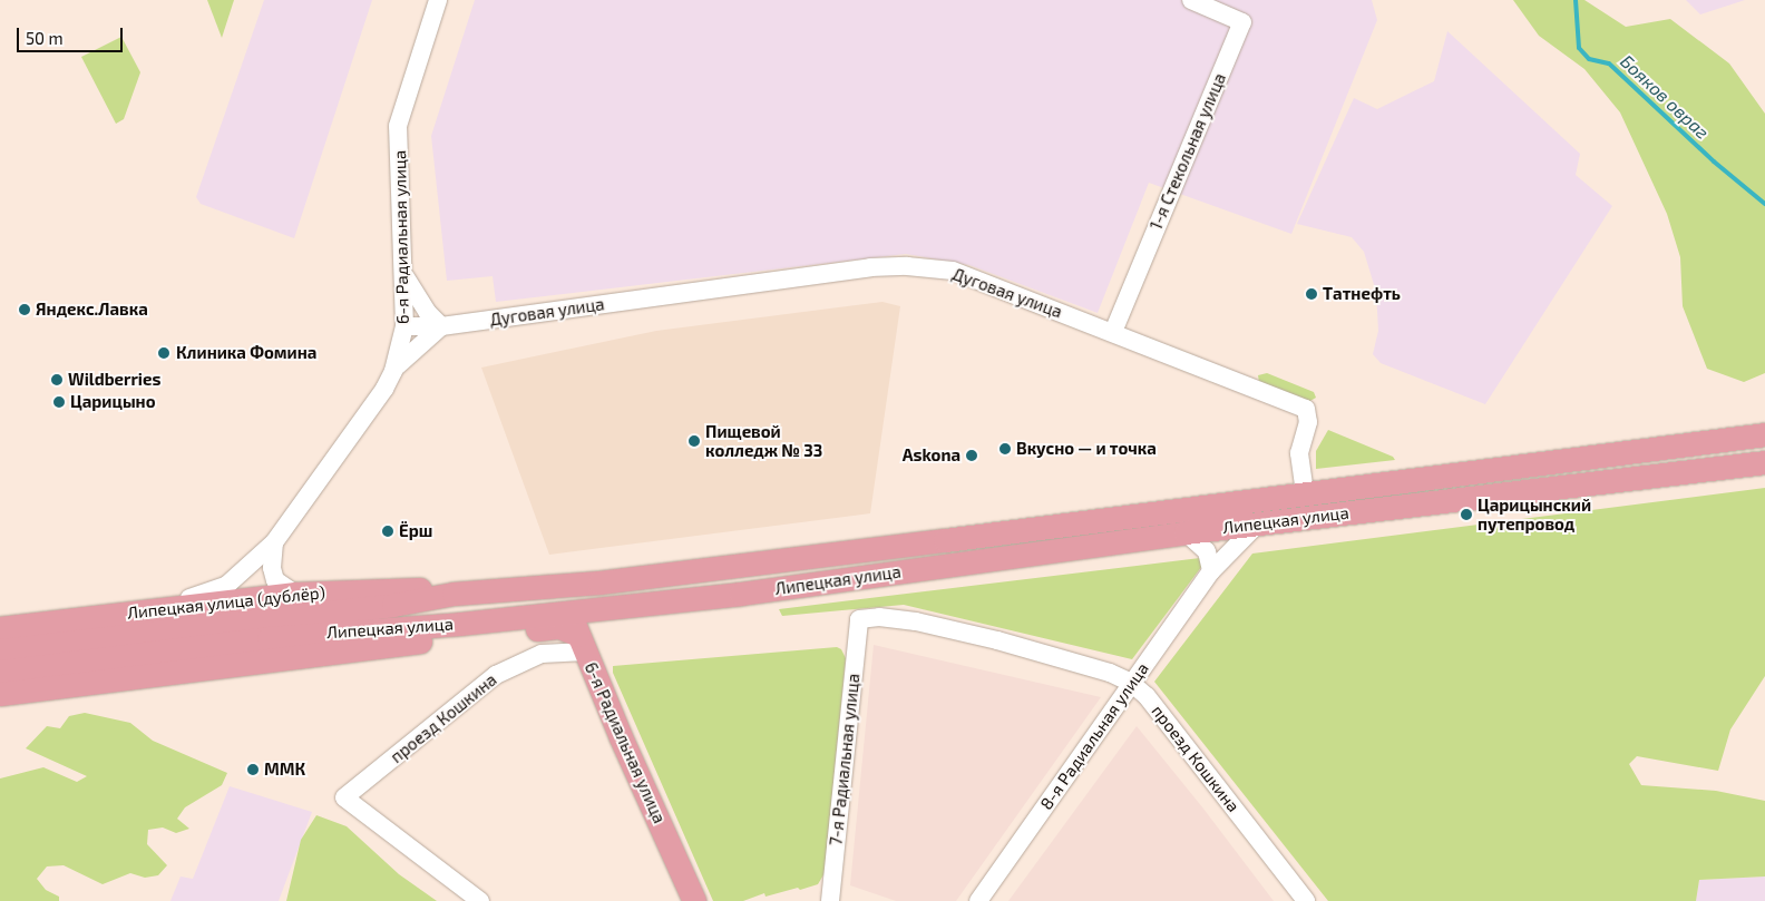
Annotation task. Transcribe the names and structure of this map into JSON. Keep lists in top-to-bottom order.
{
  "streets": {
    "main road": ["6-я Радиальная улица", "Липецкая улица", "Липецкая улица (дублёр)"],
    "street": [
      "1-я Стекольная улица",
      "Дуговая улица",
      "проезд Кошкина",
      "8-я Радиальная улица",
      "7-я Радиальная улица"
    ]
  },
  "crossings": [
    ["1-я Стекольная улица", "Дуговая улица"],
    ["6-я Радиальная улица", "Дуговая улица"],
    ["6-я Радиальная улица", "Липецкая улица"],
    ["6-я Радиальная улица", "Липецкая улица (дублёр)"],
    ["6-я Радиальная улица", "проезд Кошкина"],
    ["Дуговая улица", "Липецкая улица"],
    ["Липецкая улица", "Липецкая улица (дублёр)"],
    ["Липецкая улица", "8-я Радиальная улица"],
    ["проезд Кошкина", "8-я Радиальная улица"],
    ["проезд Кошкина", "7-я Радиальная улица"]
  ],
  "water": ["Бояков овраг"],
  "places": [
    "Татнефть",
    "Яндекс.Лавка",
    "Клиника Фомина",
    "Wildberries",
    "Царицыно",
    "Пищевой колледж № 33",
    "Вкусно — и точка",
    "Askona",
    "Царицынский путепровод",
    "Ёрш",
    "ММК"
  ],
  "scale_bar": "50 m"
}
